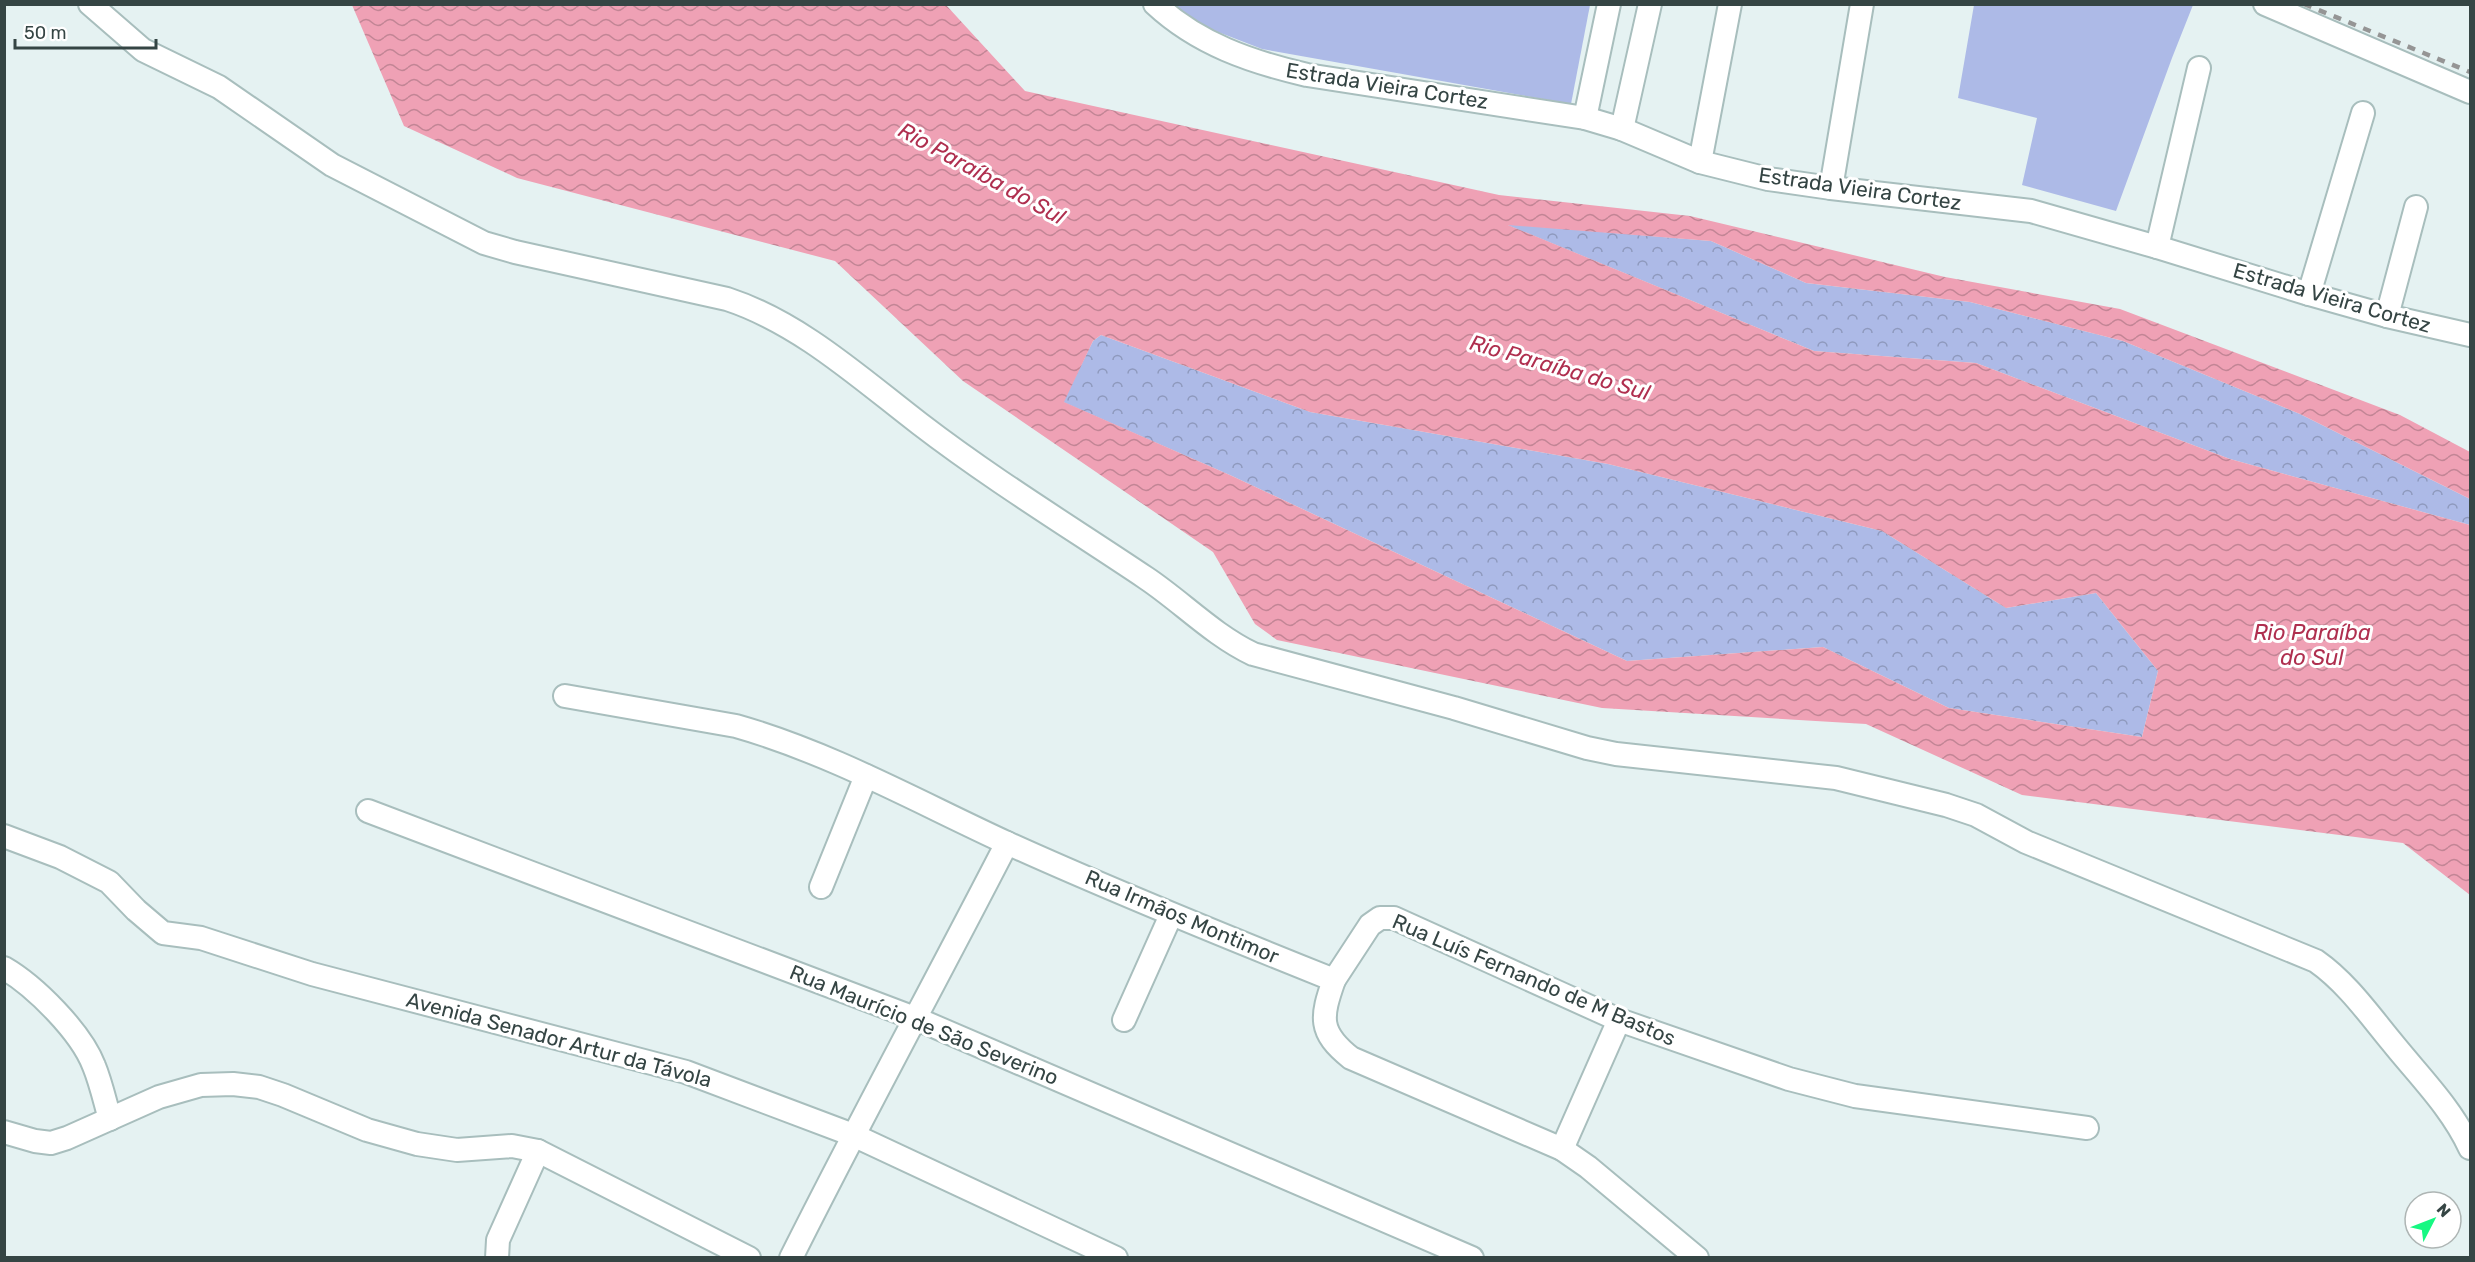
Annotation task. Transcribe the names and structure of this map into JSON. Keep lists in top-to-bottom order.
{
  "streets": {
    "street": [
      "Estrada Vieira Cortez",
      "Rua Irmãos Montimor",
      "Rua Luís Fernando de M Bastos",
      "Rua Maurício de São Severino",
      "Avenida Senador Artur da Távola"
    ]
  },
  "crossings": [
    ["Rua Irmãos Montimor", "Rua Luís Fernando de M Bastos"]
  ],
  "water": ["Rio Paraíba do Sul"],
  "scale_bar": "50 m",
  "north": "top right"
}
